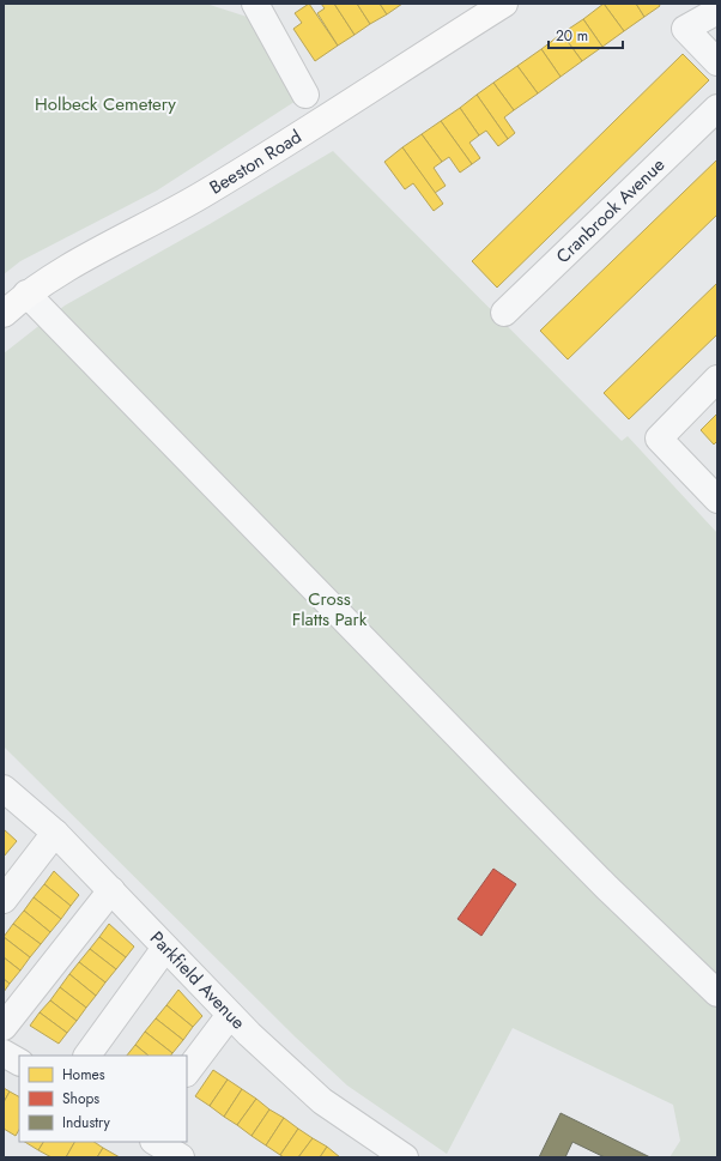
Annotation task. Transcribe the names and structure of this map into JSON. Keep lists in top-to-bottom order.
{
  "streets": {
    "street": ["Beeston Road", "Cranbrook Avenue", "Parkfield Avenue"]
  },
  "parks": ["Holbeck Cemetery", "Cross Flatts Park"],
  "legend": ["Homes", "Shops", "Industry"],
  "scale_bar": "20 m"
}
